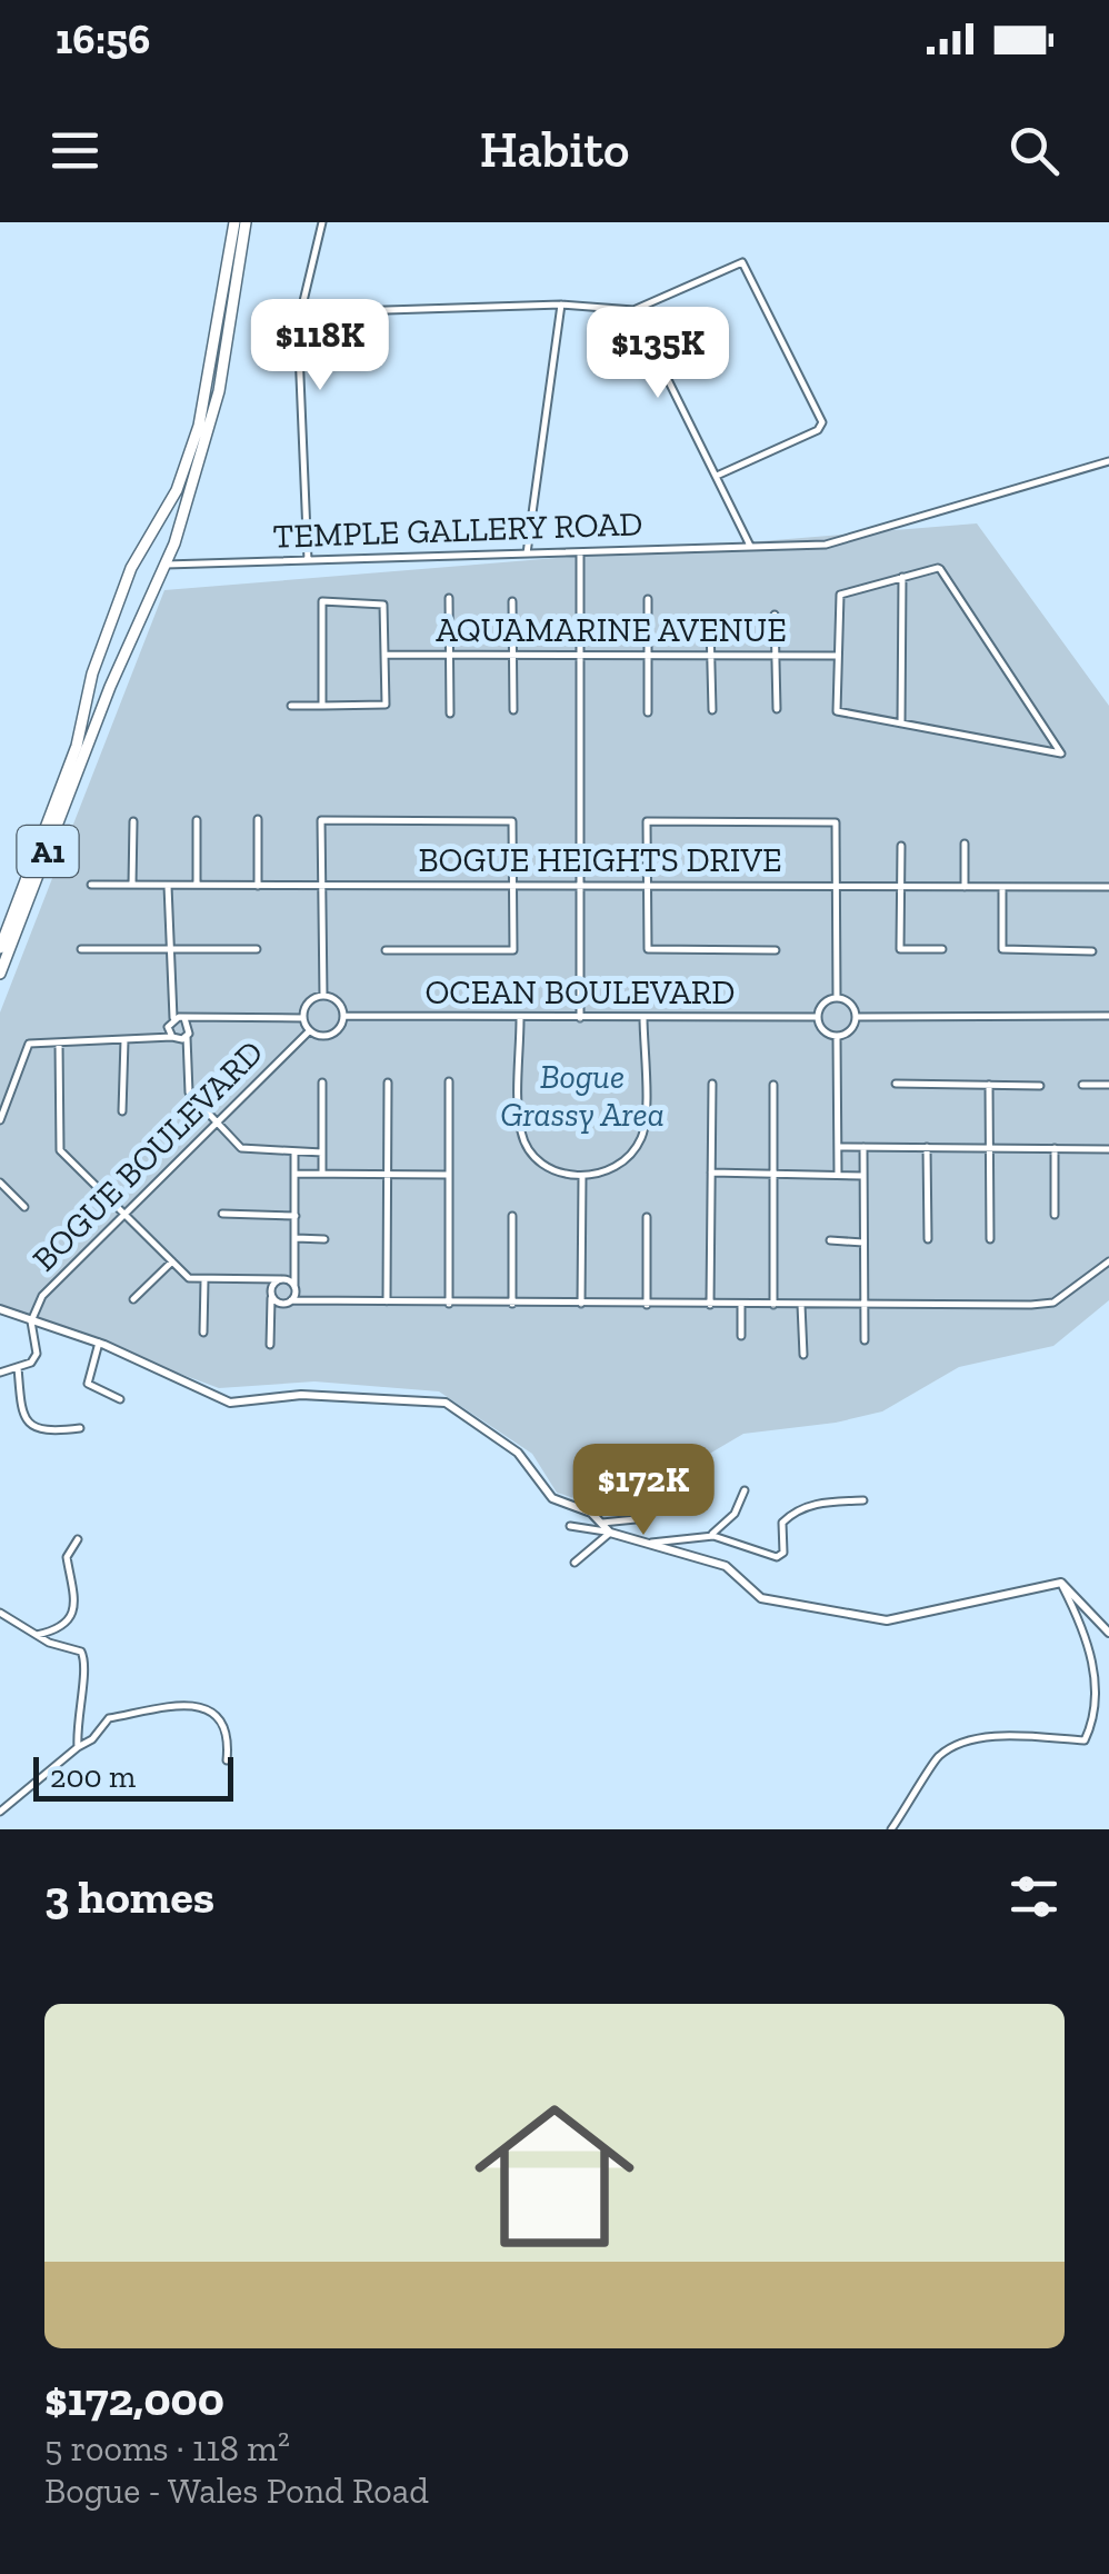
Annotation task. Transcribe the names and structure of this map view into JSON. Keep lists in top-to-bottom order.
{
  "streets": {
    "main road": ["A1"],
    "street": [
      "TEMPLE GALLERY ROAD",
      "AQUAMARINE AVENUE",
      "BOGUE HEIGHTS DRIVE",
      "OCEAN BOULEVARD",
      "BOGUE BOULEVARD"
    ]
  },
  "crossings": [
    ["TEMPLE GALLERY ROAD", "A1"],
    ["OCEAN BOULEVARD", "BOGUE BOULEVARD"]
  ],
  "parks": ["Bogue Grassy Area"],
  "scale_bar": "200 m",
  "page": {
    "status": "16:56",
    "header": "Habito",
    "price": ["$118K", "$135K", "$172K"],
    "scale": "200 m",
    "heading": "3 homes",
    "list": [
      {
        "name": "$172,000",
        "note": "5 rooms · 118 m² · Bogue - Wales Pond Road"
      }
    ]
  }
}
